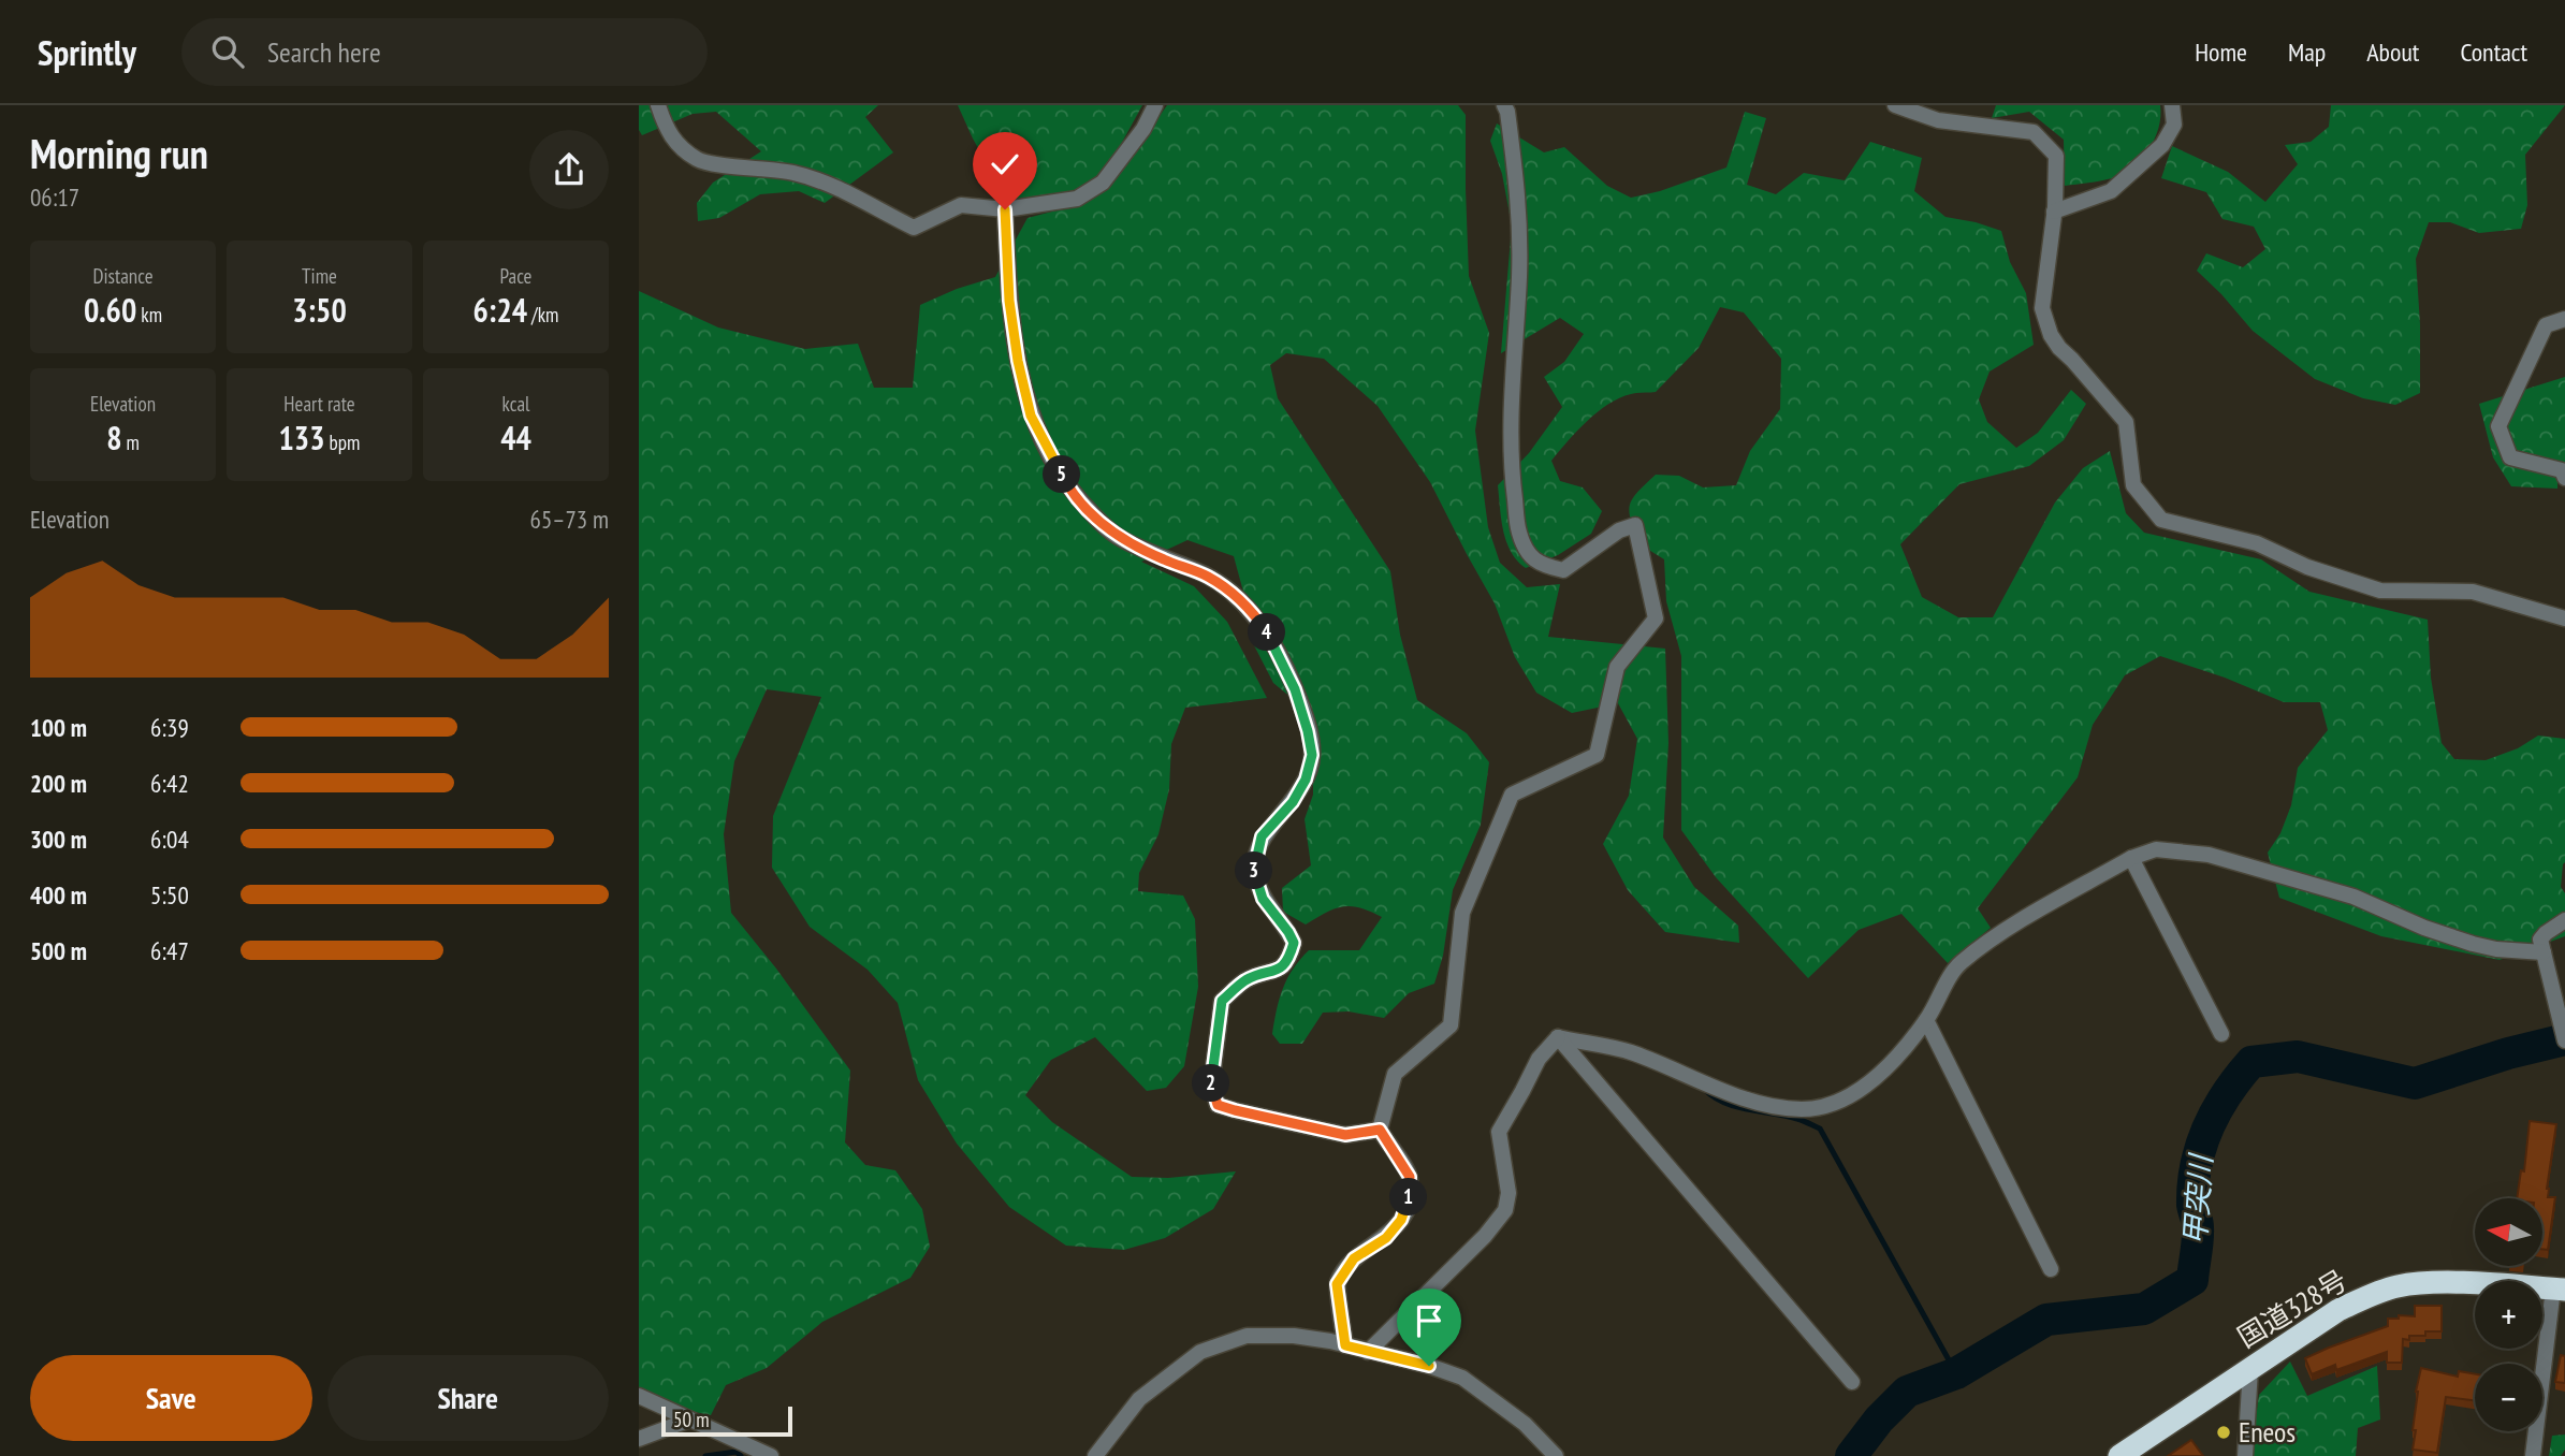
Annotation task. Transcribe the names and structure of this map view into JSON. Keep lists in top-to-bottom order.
{
  "streets": {
    "highway": ["国道328号"]
  },
  "water": ["甲突川"],
  "places": ["Eneos"],
  "scale_bar": "50 m",
  "north": "left",
  "page": {
    "header": "Sprintly",
    "search": "Search here",
    "nav": [
      "Home",
      "Map",
      "About",
      "Contact"
    ],
    "heading": ["Morning run", "06:17"],
    "stats": [
      ["Distance", "0.60 km"],
      ["Time", "3:50"],
      ["Pace", "6:24 /km"],
      ["Elevation", "8 m"],
      ["Heart rate", "133 bpm"],
      ["kcal", "44"]
    ],
    "pins": [
      "5",
      "4",
      "3",
      "2",
      "1"
    ],
    "chart": ["Elevation", "65–73 m"],
    "list": [
      {
        "name": "100 m",
        "note": "6:39"
      },
      {
        "name": "200 m",
        "note": "6:42"
      },
      {
        "name": "300 m",
        "note": "6:04"
      },
      {
        "name": "400 m",
        "note": "5:50"
      },
      {
        "name": "500 m",
        "note": "6:47"
      }
    ],
    "map_buttons": ["+", "−"],
    "buttons": ["Save", "Share"],
    "scale": "50 m"
  }
}
